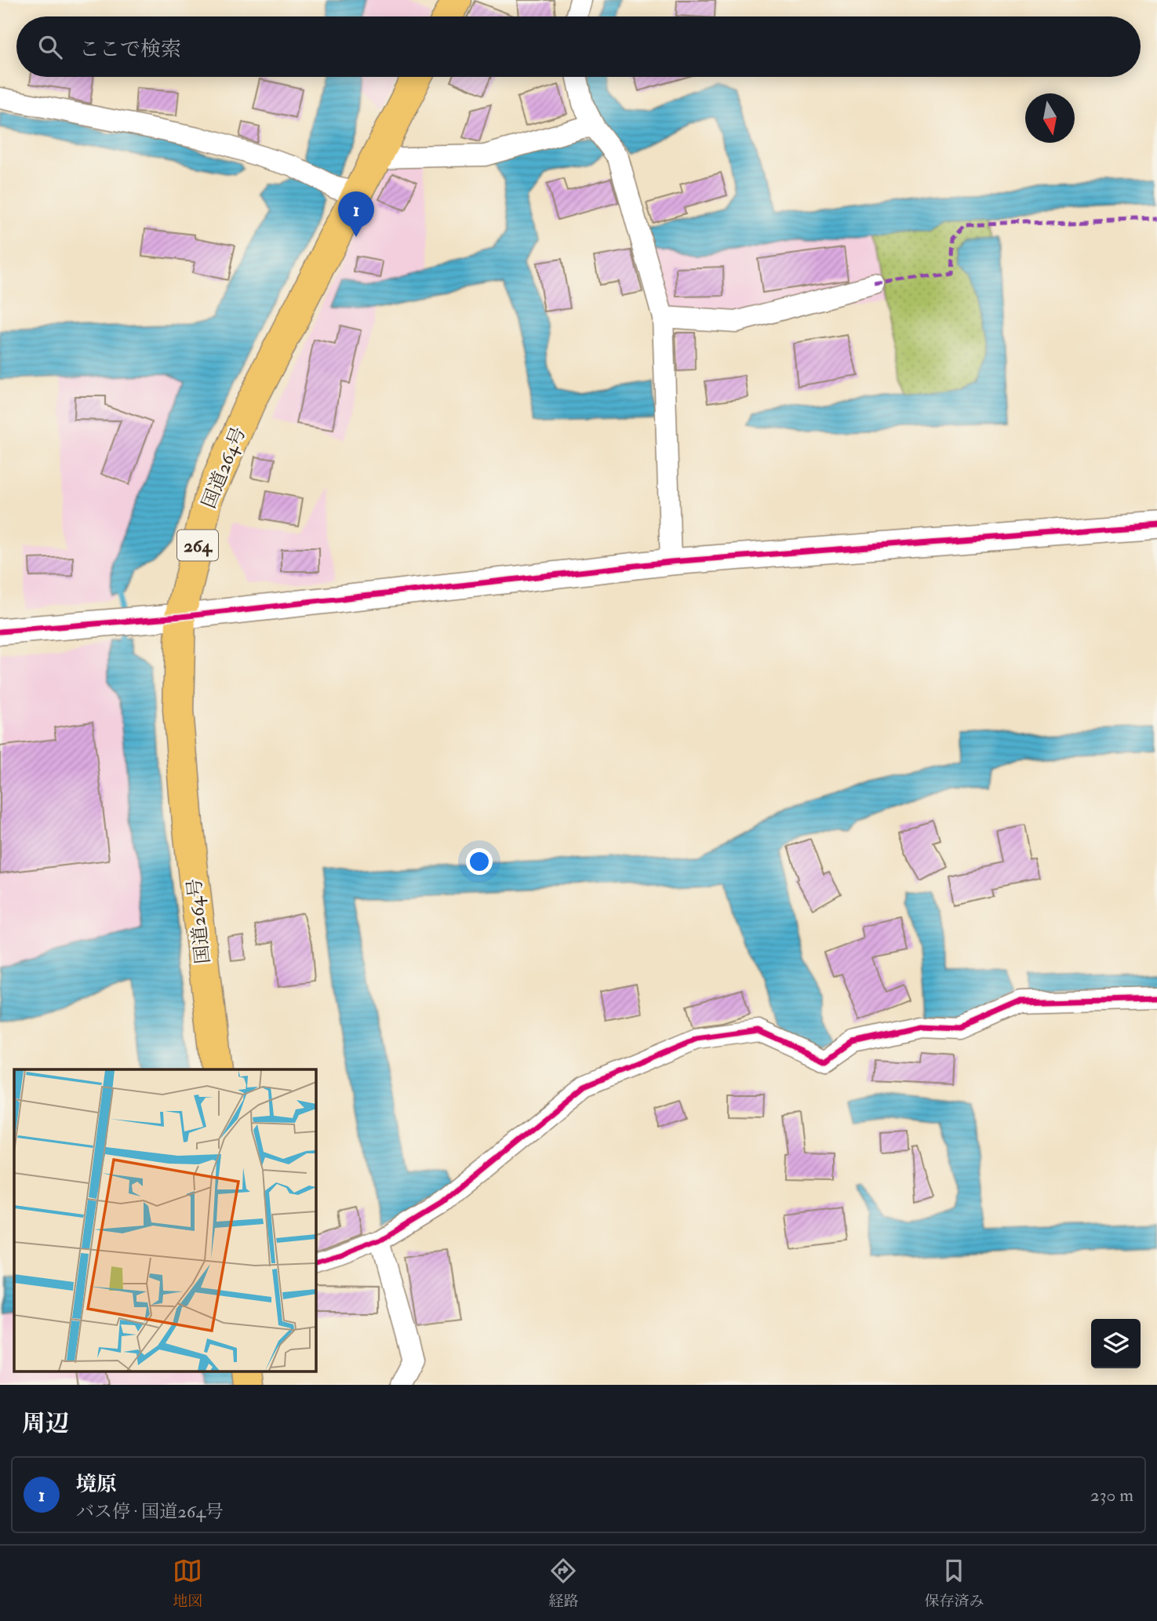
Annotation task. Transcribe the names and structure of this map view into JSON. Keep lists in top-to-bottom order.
{
  "streets": {
    "highway": ["国道264号", "264"]
  },
  "north": "bottom",
  "page": {
    "search": "ここで検索",
    "pins": "1",
    "heading": "周辺",
    "list": [
      {
        "mark": "1",
        "name": "境原",
        "note": "バス停 · 国道264号",
        "value": "230 m"
      }
    ],
    "nav": ["地図", "経路", "保存済み"]
  }
}
